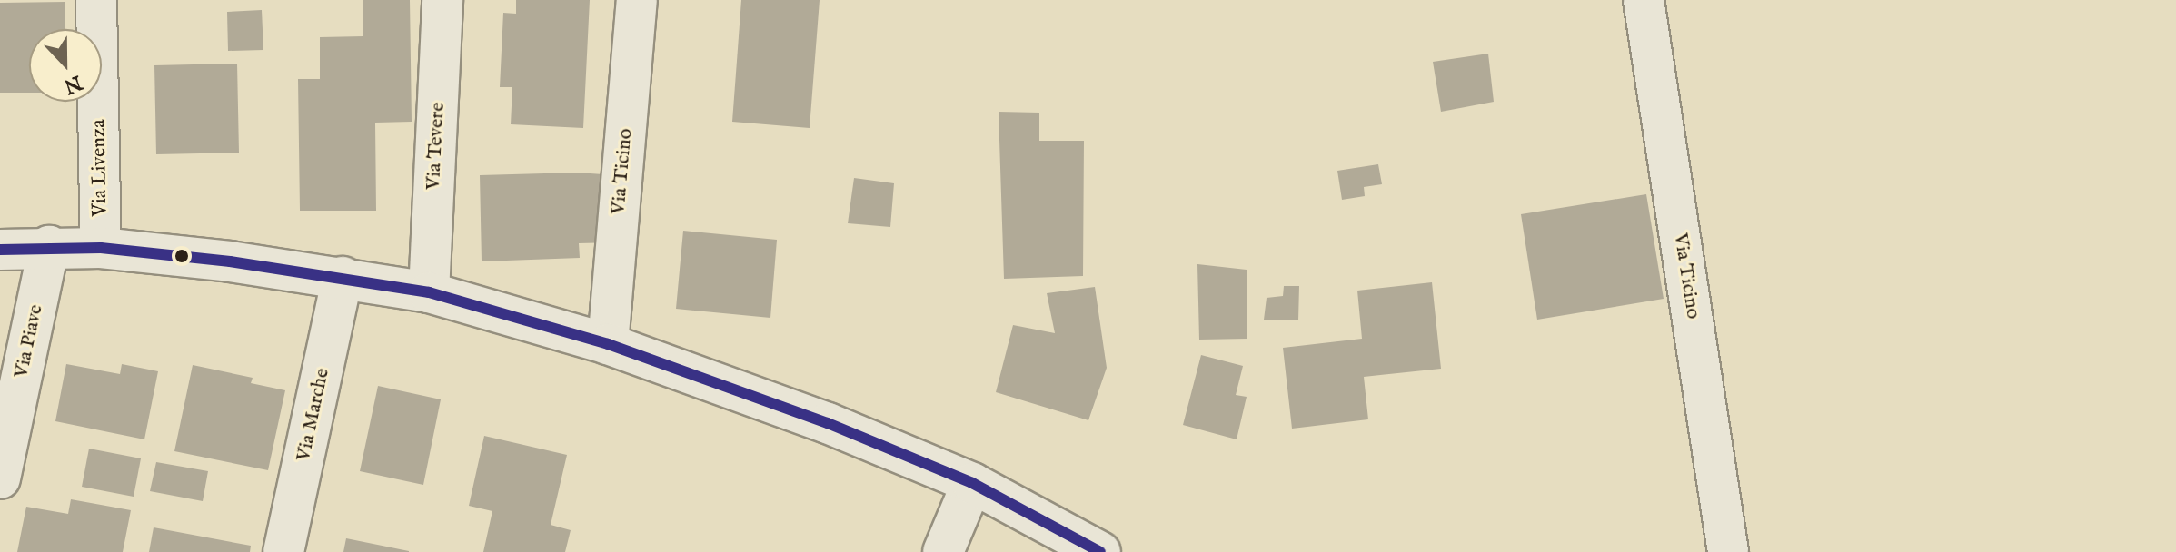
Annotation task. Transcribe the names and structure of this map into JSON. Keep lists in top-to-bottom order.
{
  "streets": {
    "street": [
      "Via Tevere",
      "Via Livenza",
      "Via Ticino",
      "Via Piave",
      "Via Marche"
    ]
  },
  "north": "bottom"
}
